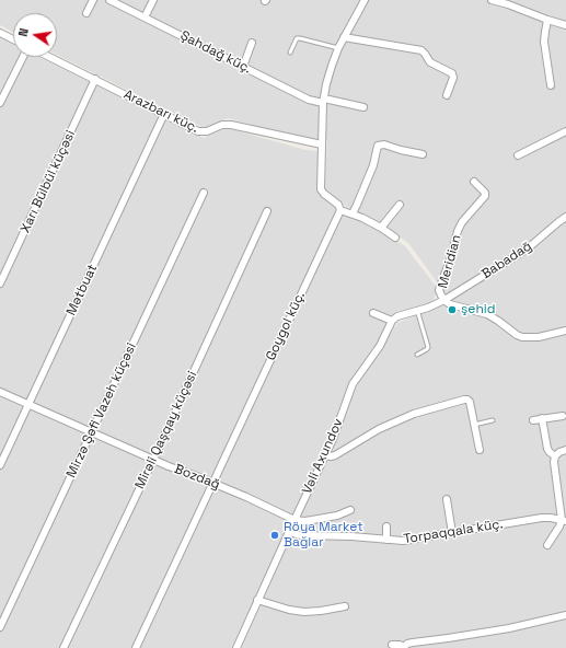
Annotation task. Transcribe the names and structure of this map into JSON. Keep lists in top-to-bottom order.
{
  "streets": {
    "street": [
      "Şahdağ küç.",
      "Arazbarı küç.",
      "Xarı Bülbül küçəsi",
      "Babadağ",
      "Meridian",
      "Mətbuat",
      "Goygol küç.",
      "Mirzə Şəfi Vazeh küçəsi",
      "Mirəli Qaşqay küçəsi",
      "Vəli Axundov",
      "Bozdağ",
      "Torpaqqala küç."
    ]
  },
  "crossings": [
    ["Arazbarı küç.", "Xarı Bülbül küçəsi"],
    ["Arazbarı küç.", "Mətbuat"],
    ["Babadağ", "Meridian"],
    ["Mətbuat", "Bozdağ"],
    ["Goygol küç.", "Bozdağ"],
    ["Mirzə Şəfi Vazeh küçəsi", "Bozdağ"],
    ["Mirəli Qaşqay küçəsi", "Bozdağ"],
    ["Vəli Axundov", "Bozdağ"],
    ["Vəli Axundov", "Torpaqqala küç."]
  ],
  "places": ["şehid", "Röya Market Bağlar"],
  "north": "left"
}
